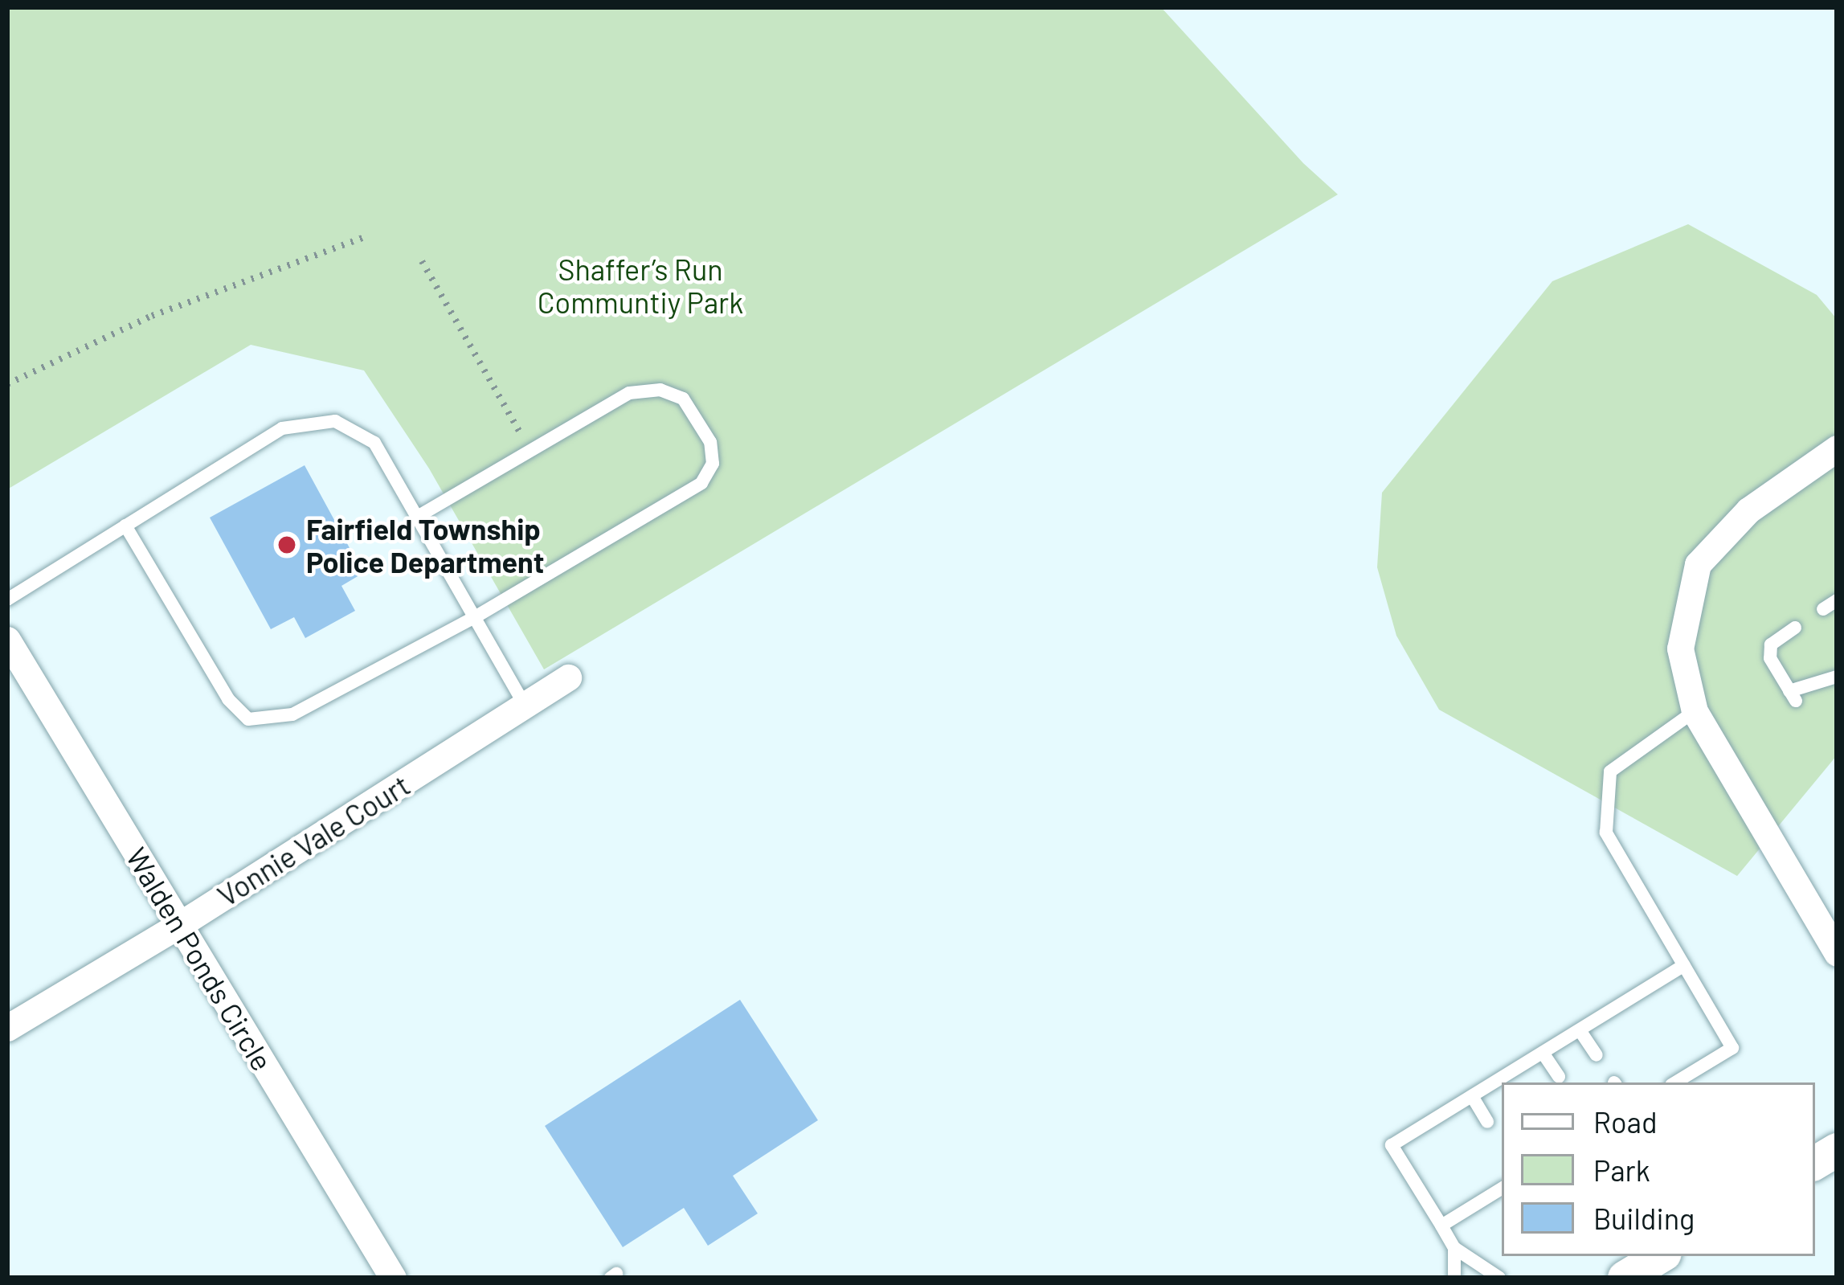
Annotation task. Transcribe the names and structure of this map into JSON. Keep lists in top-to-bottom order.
{
  "streets": {
    "street": ["Vonnie Vale Court", "Walden Ponds Circle"]
  },
  "crossings": [
    ["Vonnie Vale Court", "Walden Ponds Circle"]
  ],
  "parks": ["Shaffer’s Run Communtiy Park"],
  "places": ["Fairfield Township Police Department"],
  "legend": ["Road", "Park", "Building"]
}
